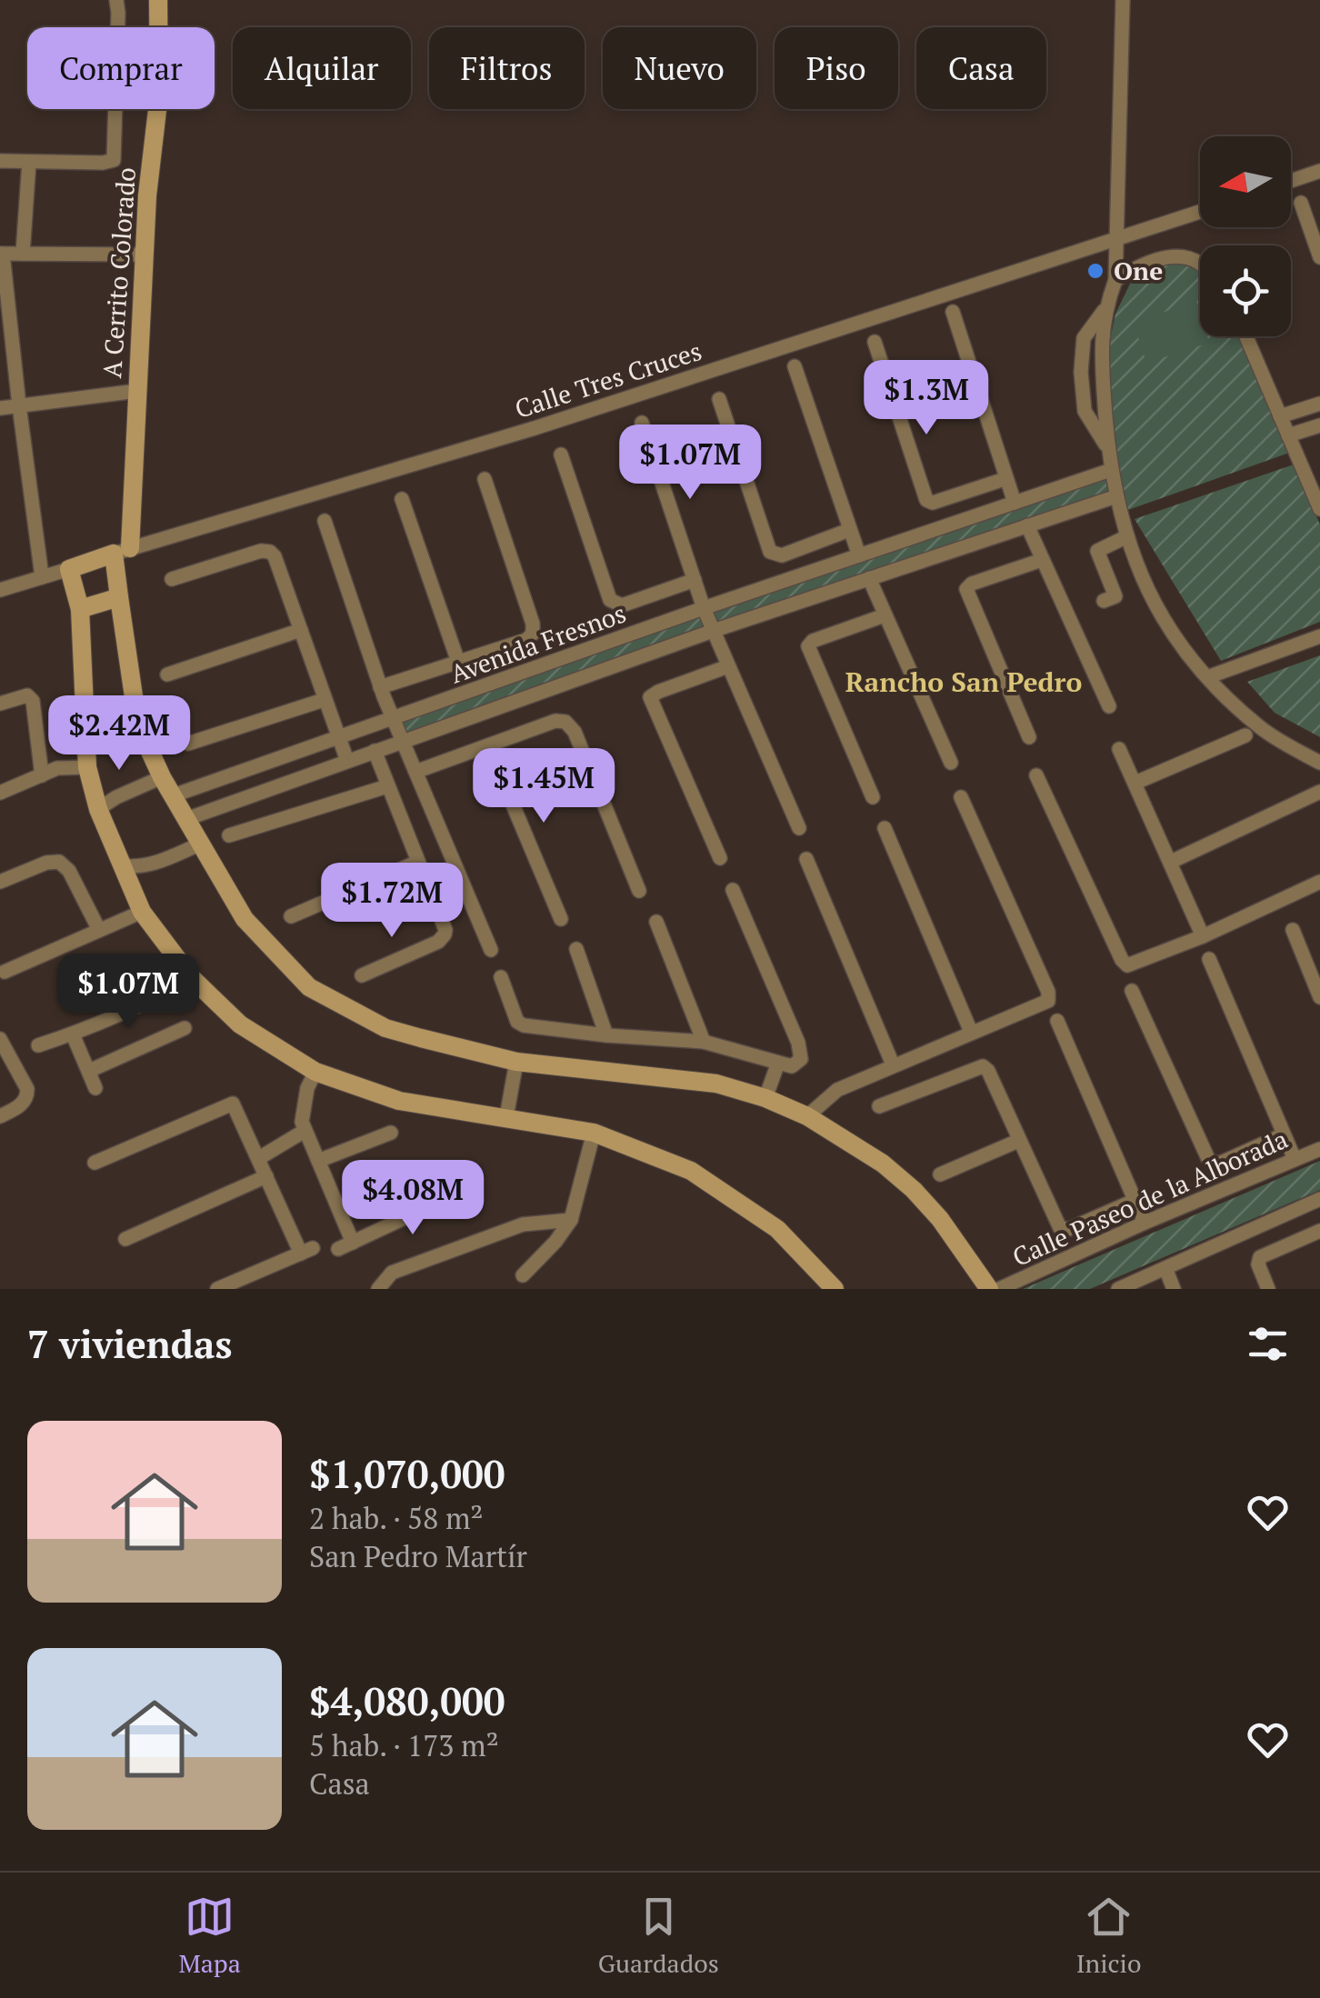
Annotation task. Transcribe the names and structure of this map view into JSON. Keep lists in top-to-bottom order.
{
  "streets": {
    "main road": ["A Cerrito Colorado"],
    "street": ["Calle Tres Cruces", "Avenida Fresnos", "Calle Paseo de la Alborada"]
  },
  "crossings": [
    ["A Cerrito Colorado", "Calle Tres Cruces"],
    ["A Cerrito Colorado", "Avenida Fresnos"]
  ],
  "districts": ["Rancho San Pedro"],
  "places": ["One"],
  "north": "left",
  "page": {
    "chip": [
      "Comprar",
      "Alquilar",
      "Filtros",
      "Nuevo",
      "Piso",
      "Casa"
    ],
    "price": [
      "$1.3M",
      "$1.07M",
      "$2.42M",
      "$1.45M",
      "$1.72M",
      "$1.07M",
      "$4.08M"
    ],
    "heading": "7 viviendas",
    "list": [
      {
        "name": "$1,070,000",
        "note": "2 hab. · 58 m² · San Pedro Martír"
      },
      {
        "name": "$4,080,000",
        "note": "5 hab. · 173 m² · Casa"
      }
    ],
    "tabs": ["Mapa", "Guardados", "Inicio"]
  }
}
